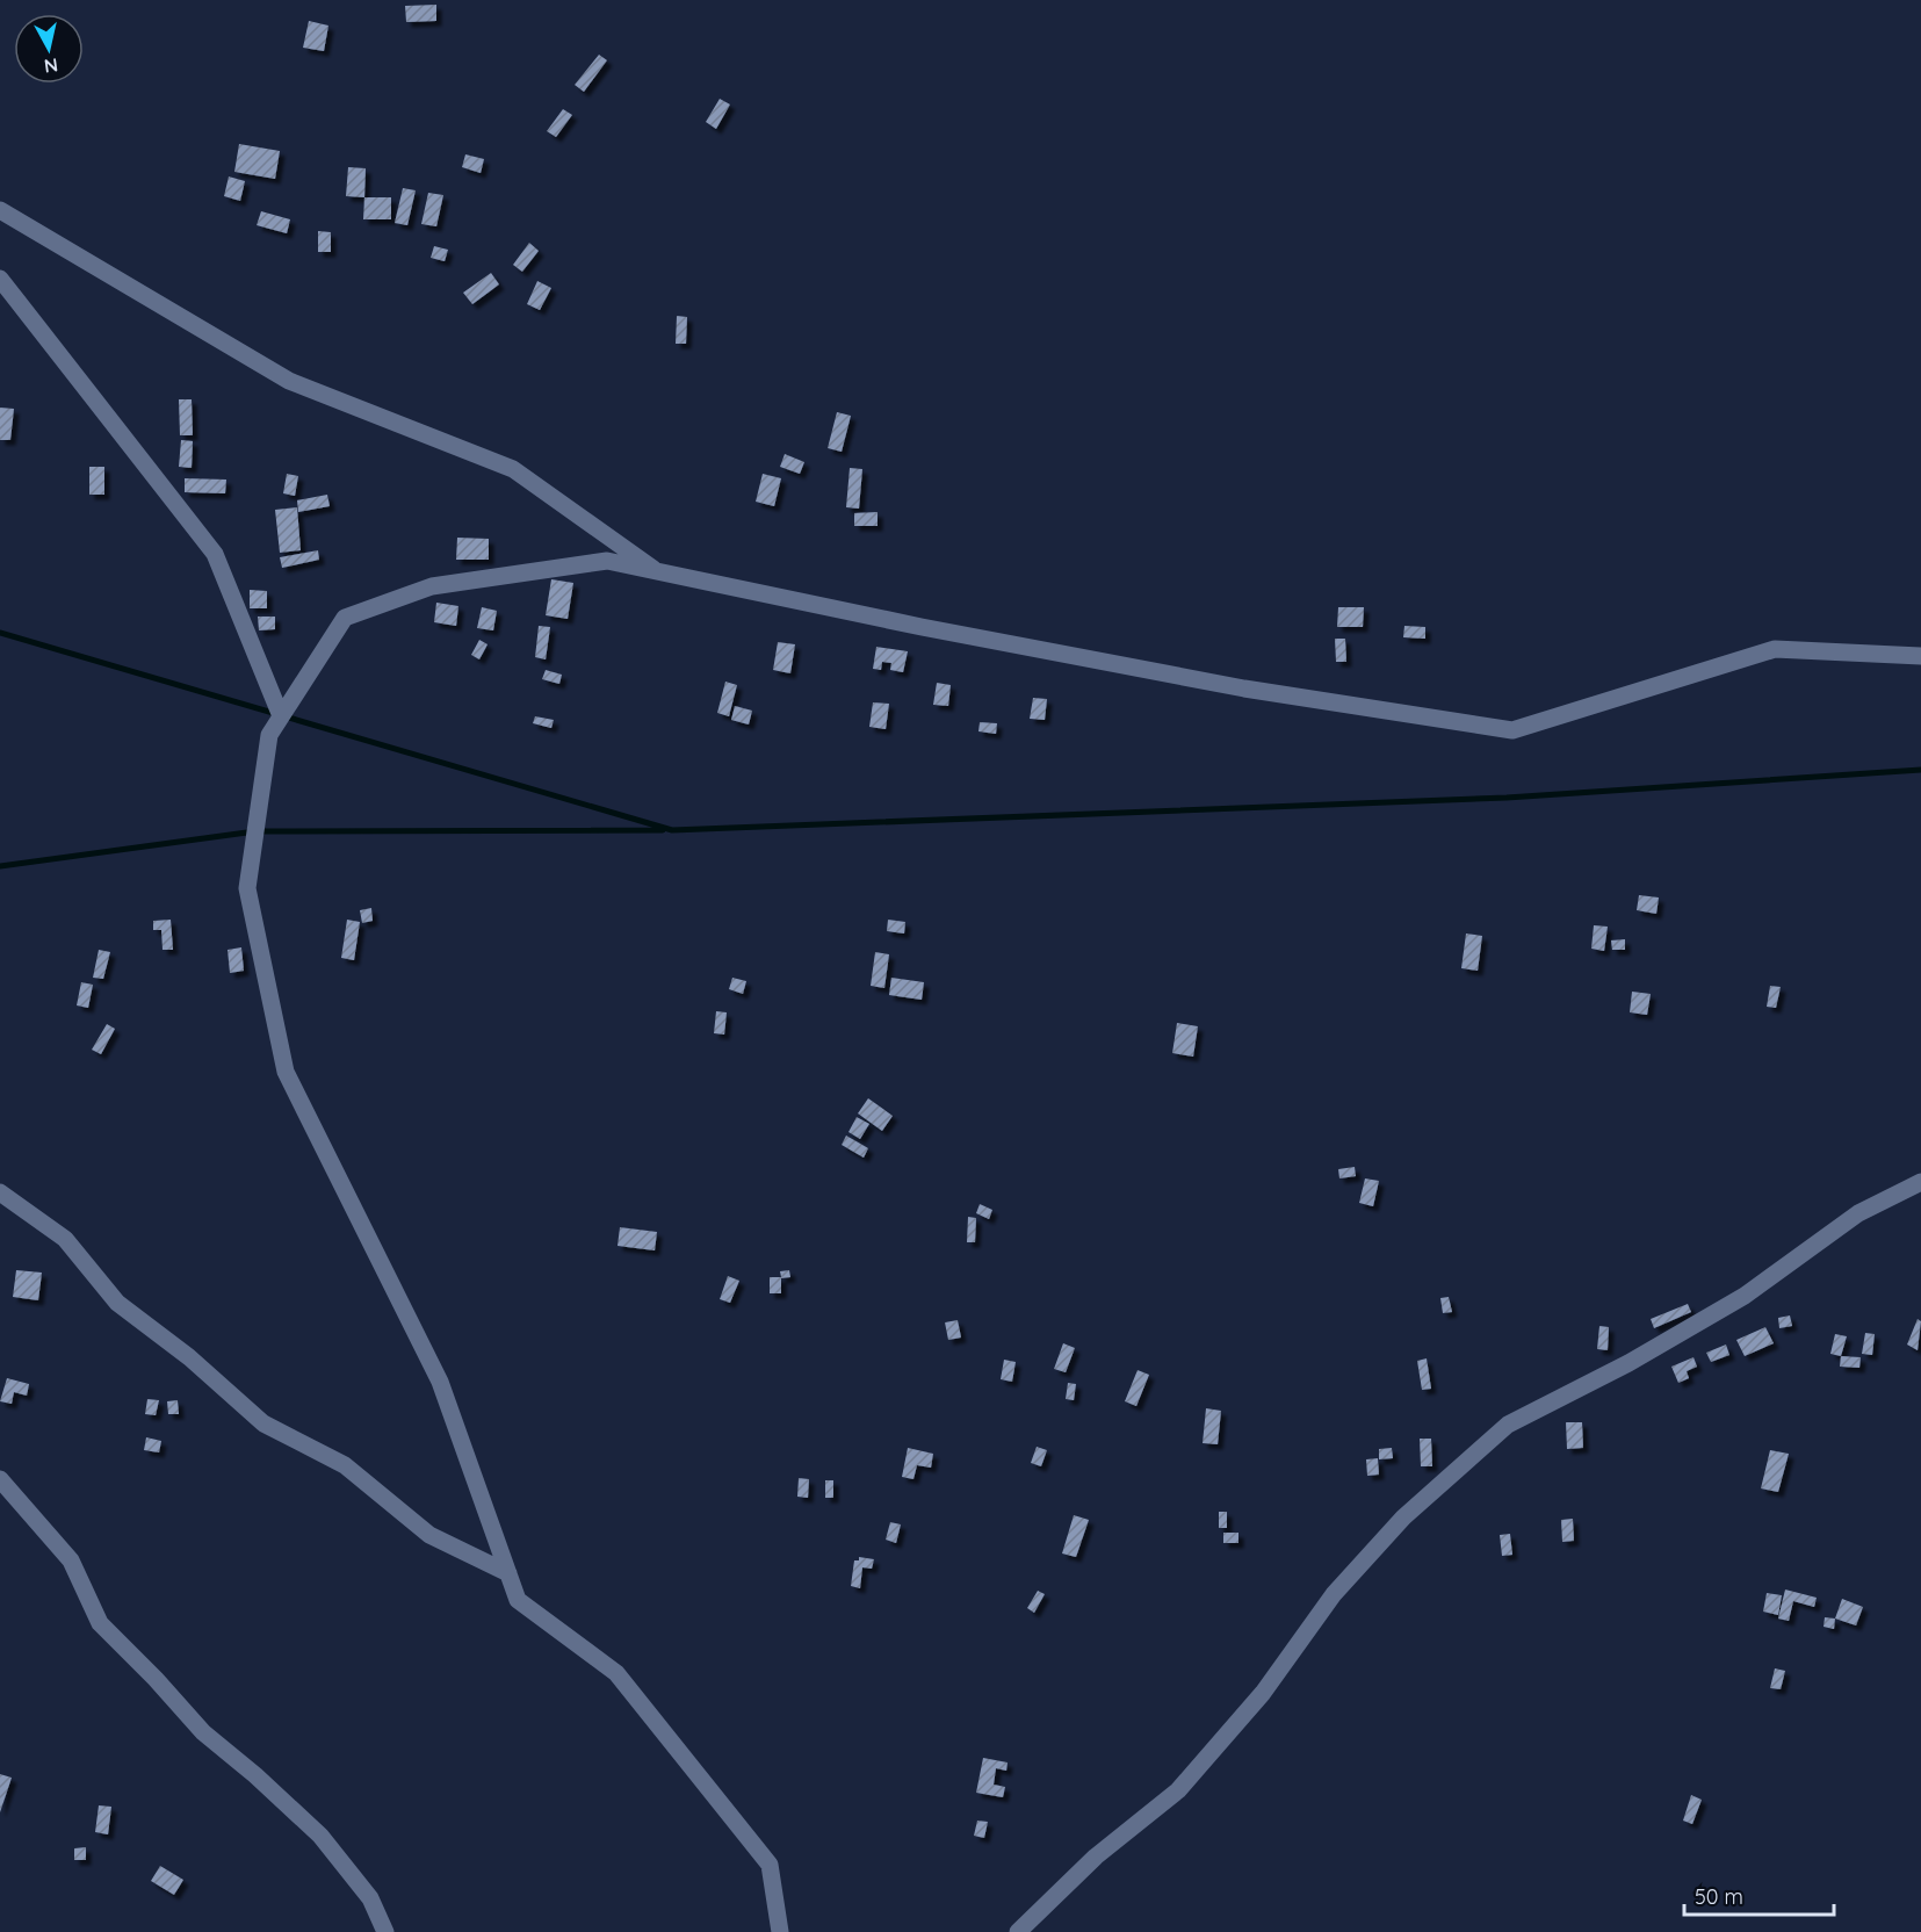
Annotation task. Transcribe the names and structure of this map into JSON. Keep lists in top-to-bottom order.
{
  "scale_bar": "50 m",
  "north": "bottom"
}
